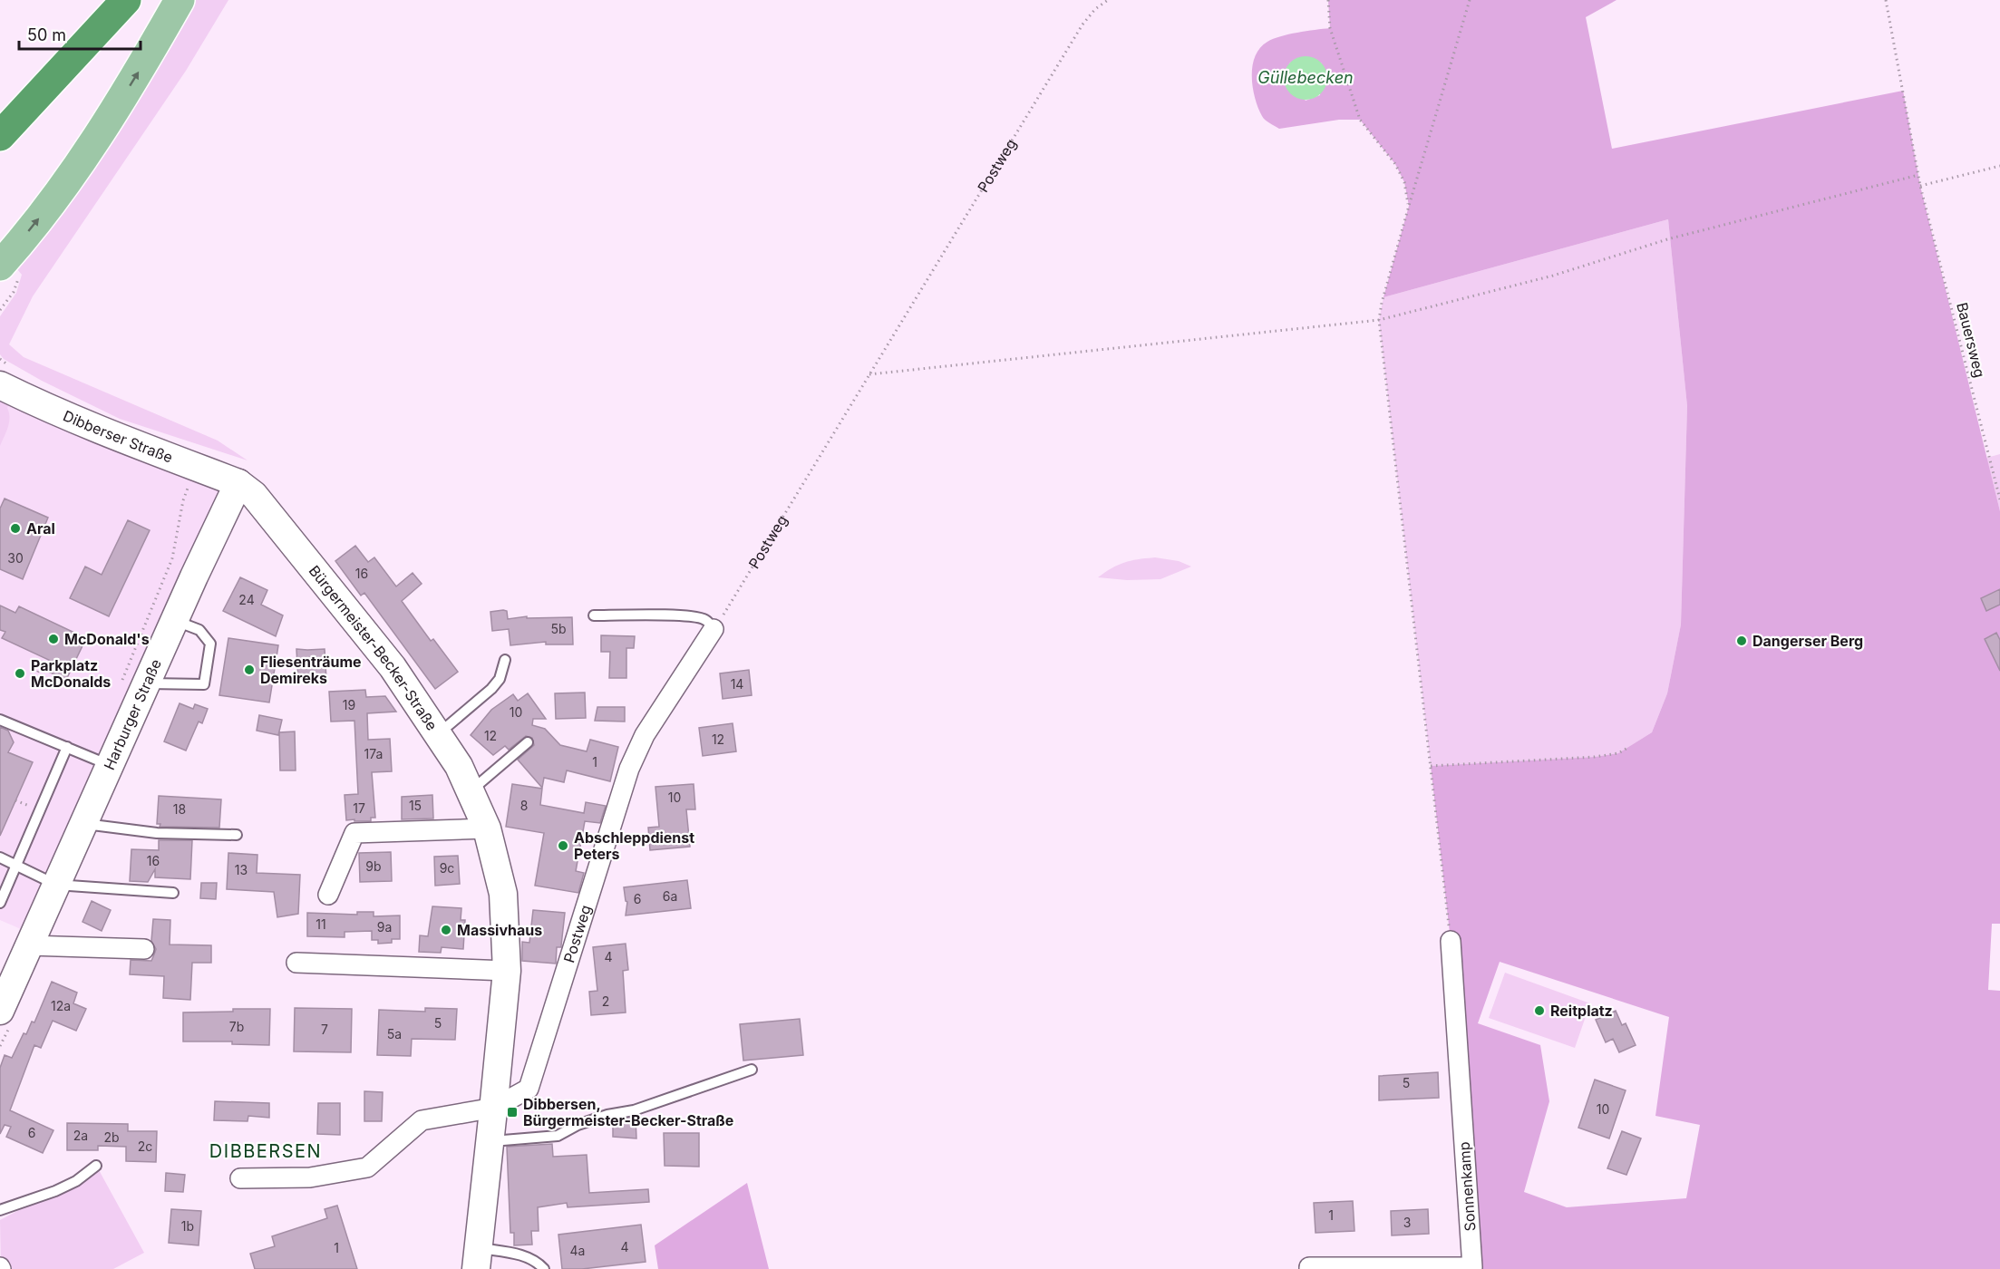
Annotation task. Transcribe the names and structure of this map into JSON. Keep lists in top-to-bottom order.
{
  "streets": {
    "street": [
      "Postweg",
      "Dibberser Straße",
      "Bürgermeister-Becker-Straße",
      "Harburger Straße",
      "Sonnenkamp"
    ],
    "path": ["Bauersweg"]
  },
  "crossings": [
    ["Postweg", "Bürgermeister-Becker-Straße"],
    ["Dibberser Straße", "Bürgermeister-Becker-Straße"],
    ["Dibberser Straße", "Harburger Straße"],
    ["Bürgermeister-Becker-Straße", "Harburger Straße"]
  ],
  "districts": ["DIBBERSEN"],
  "water": ["Güllebecken"],
  "places": {
    "other": [
      "Aral",
      "McDonald's",
      "Dangerser Berg",
      "Fliesenträume Demireks",
      "Parkplatz McDonalds",
      "Abschleppdienst Peters",
      "Massivhaus",
      "Reitplatz"
    ],
    "transit": ["Dibbersen, Bürgermeister-Becker-Straße"]
  },
  "house_numbers": [
    "30",
    "16",
    "24",
    "5b",
    "14",
    "19",
    "10",
    "12",
    "12",
    "17a",
    "1",
    "10",
    "15",
    "8",
    "17",
    "18",
    "16",
    "9b",
    "9c",
    "13",
    "6a",
    "6",
    "11",
    "9a",
    "4",
    "2",
    "12a",
    "5",
    "7b",
    "7",
    "5a",
    "5",
    "10",
    "6",
    "2a",
    "2b",
    "2c",
    "1",
    "3",
    "1b",
    "4",
    "1",
    "4a"
  ],
  "scale_bar": "50 m"
}
